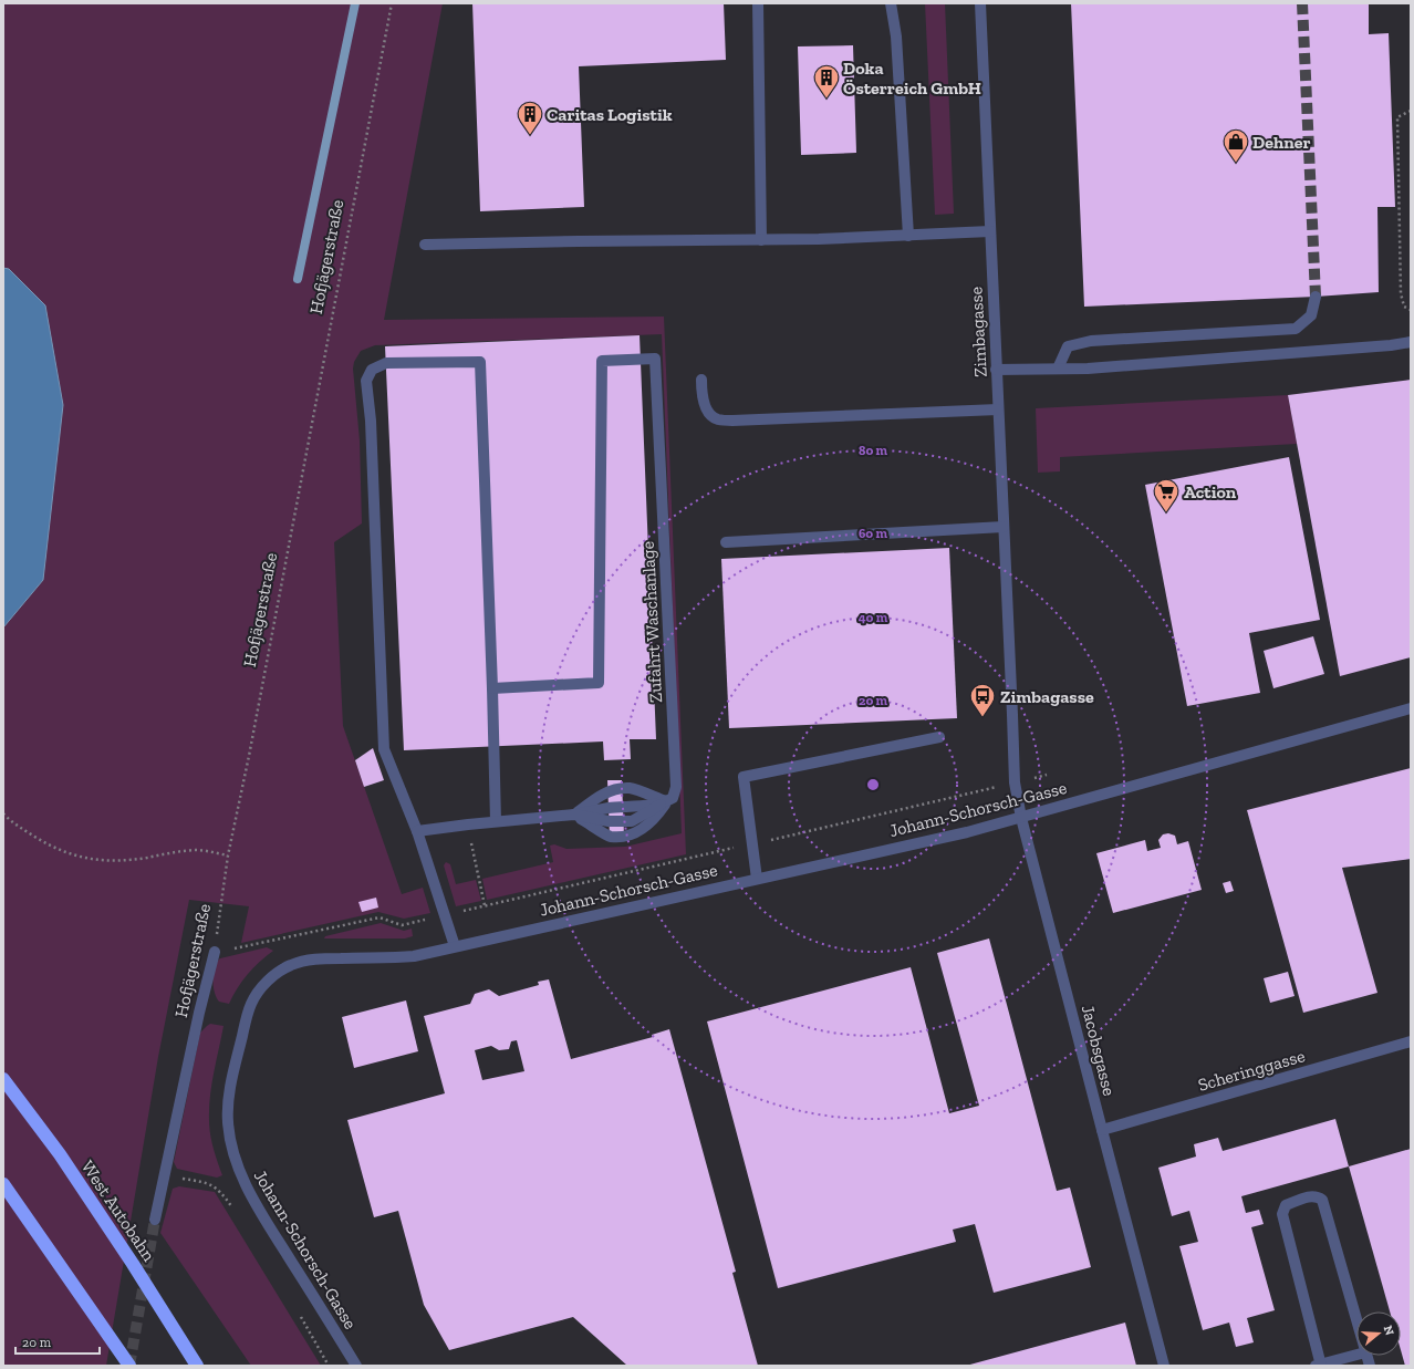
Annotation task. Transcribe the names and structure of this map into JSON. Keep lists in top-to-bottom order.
{
  "streets": {
    "highway": ["West Autobahn"],
    "street": [
      "Hofjägerstraße",
      "Zimbagasse",
      "Zufahrt Waschanlage",
      "Johann-Schorsch-Gasse",
      "Jacobsgasse",
      "Scheringgasse"
    ]
  },
  "crossings": [
    ["Zimbagasse", "Johann-Schorsch-Gasse"],
    ["Zimbagasse", "Jacobsgasse"],
    ["Johann-Schorsch-Gasse", "Jacobsgasse"],
    ["Jacobsgasse", "Scheringgasse"]
  ],
  "places": {
    "building": ["Doka Österreich GmbH", "Caritas Logistik"],
    "shop": ["Dehner"],
    "supermarket": ["Action"],
    "bus stop": ["Zimbagasse"]
  },
  "scale_bar": "20 m",
  "north": "right",
  "rings": [
    "80 m",
    "60 m",
    "40 m",
    "20 m"
  ]
}
